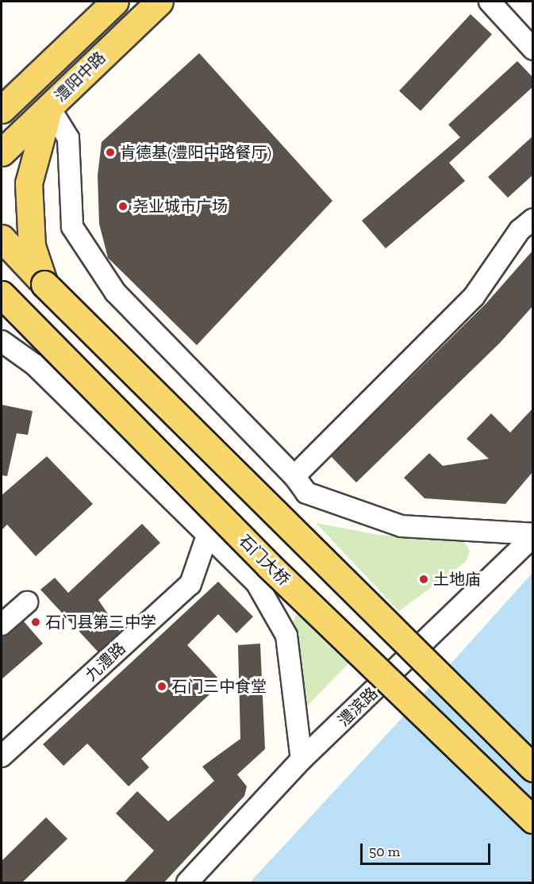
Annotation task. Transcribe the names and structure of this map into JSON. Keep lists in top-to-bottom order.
{
  "streets": {
    "main road": ["澧阳中路", "石门大桥"],
    "street": ["九澧路", "澧滨路"]
  },
  "places": [
    "肯德基(澧阳中路餐厅)",
    "尧业城市广场",
    "土地庙",
    "石门县第三中学",
    "石门三中食堂"
  ],
  "scale_bar": "50 m"
}
